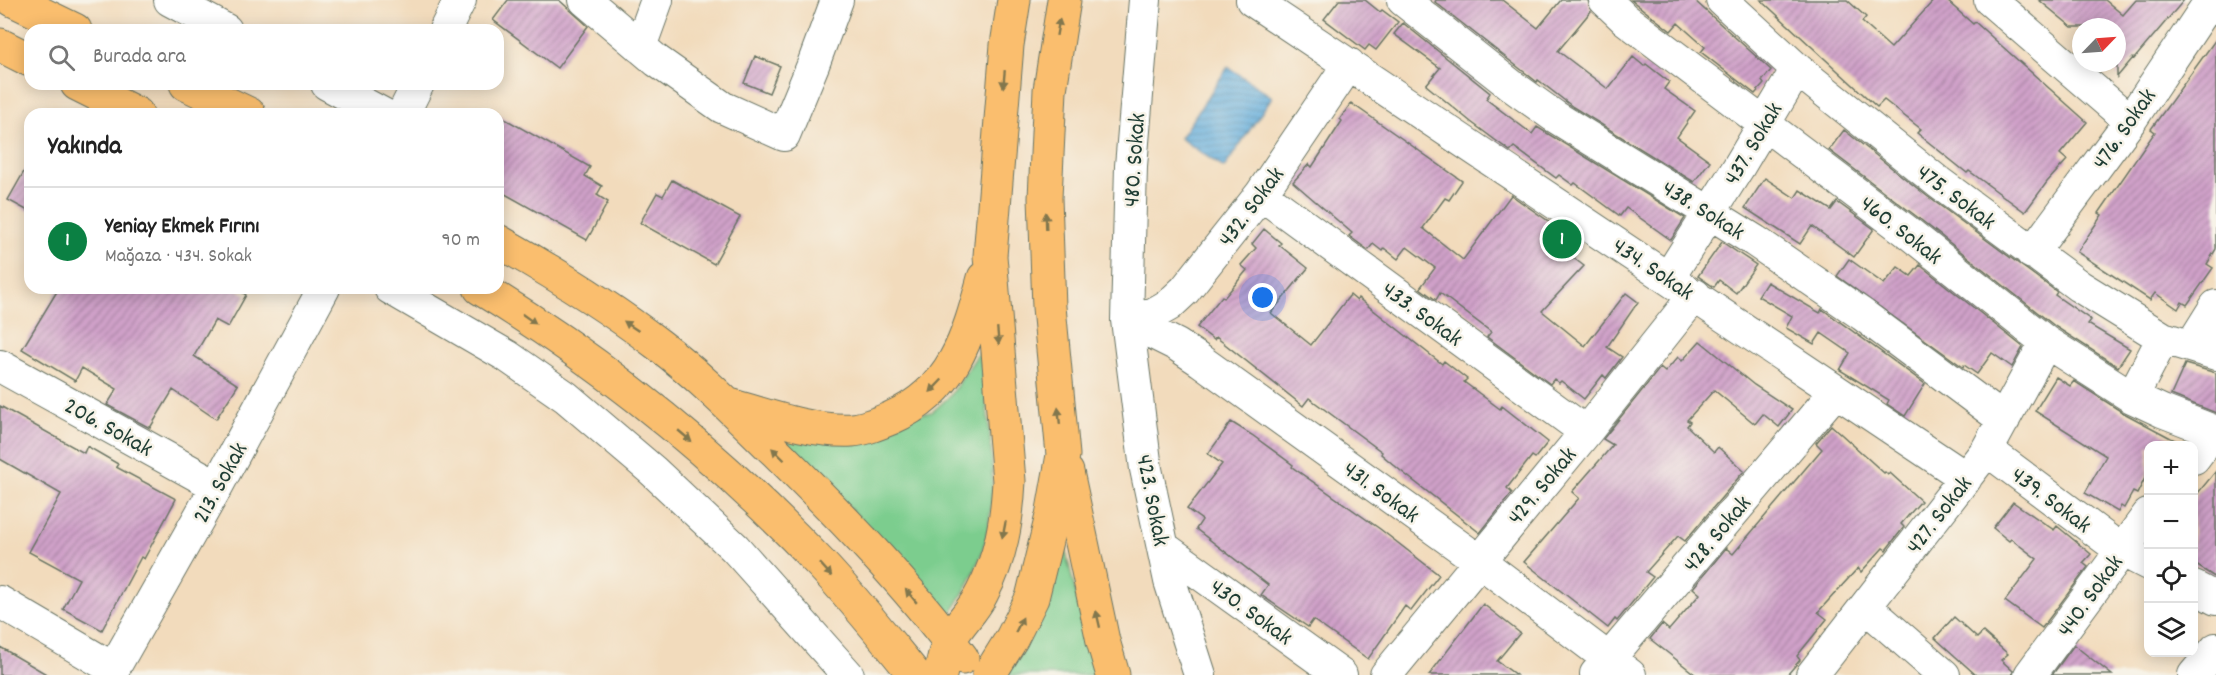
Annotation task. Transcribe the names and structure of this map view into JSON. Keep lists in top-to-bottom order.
{
  "streets": {
    "street": [
      "476. Sokak",
      "437. Sokak",
      "480. Sokak",
      "475. Sokak",
      "432. Sokak",
      "438. Sokak",
      "460. Sokak",
      "434. Sokak",
      "433. Sokak",
      "206. Sokak",
      "213. Sokak",
      "429. Sokak",
      "431. Sokak",
      "439. Sokak",
      "423. Sokak",
      "427. Sokak",
      "428. Sokak",
      "440. Sokak",
      "430. Sokak"
    ]
  },
  "crossings": [
    ["476. Sokak", "475. Sokak"],
    ["437. Sokak", "475. Sokak"],
    ["437. Sokak", "438. Sokak"],
    ["437. Sokak", "460. Sokak"],
    ["437. Sokak", "434. Sokak"],
    ["480. Sokak", "432. Sokak"],
    ["480. Sokak", "431. Sokak"],
    ["480. Sokak", "423. Sokak"],
    ["432. Sokak", "434. Sokak"],
    ["432. Sokak", "433. Sokak"],
    ["432. Sokak", "431. Sokak"],
    ["432. Sokak", "423. Sokak"],
    ["438. Sokak", "427. Sokak"],
    ["460. Sokak", "427. Sokak"],
    ["434. Sokak", "429. Sokak"],
    ["434. Sokak", "427. Sokak"],
    ["434. Sokak", "428. Sokak"],
    ["433. Sokak", "429. Sokak"],
    ["206. Sokak", "213. Sokak"],
    ["429. Sokak", "431. Sokak"],
    ["431. Sokak", "423. Sokak"],
    ["431. Sokak", "428. Sokak"],
    ["439. Sokak", "427. Sokak"],
    ["439. Sokak", "440. Sokak"],
    ["423. Sokak", "430. Sokak"]
  ],
  "north": "top right",
  "page": {
    "search": "Burada ara",
    "heading": "Yakında",
    "list": [
      {
        "mark": "1",
        "name": "Yeniay Ekmek Fırını",
        "note": "Mağaza · 434. Sokak",
        "value": "90 m"
      }
    ],
    "pins": "1",
    "map_buttons": ["+", "−"]
  }
}
